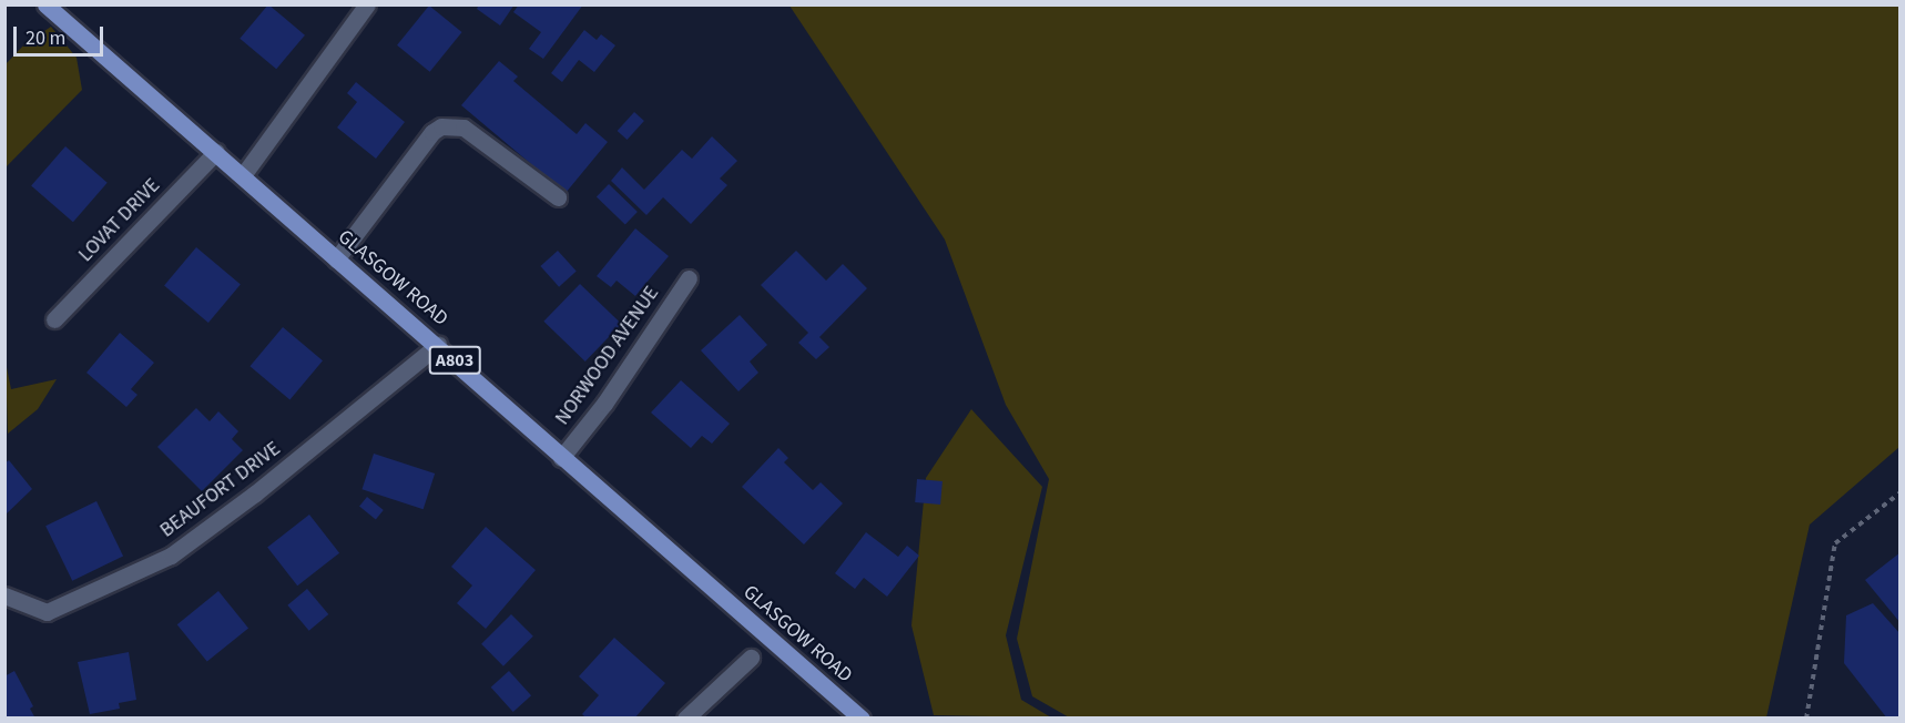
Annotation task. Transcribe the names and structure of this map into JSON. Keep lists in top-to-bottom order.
{
  "streets": {
    "main road": ["GLASGOW ROAD", "A803"],
    "street": ["LOVAT DRIVE", "NORWOOD AVENUE", "BEAUFORT DRIVE"]
  },
  "crossings": [
    ["LOVAT DRIVE", "GLASGOW ROAD"],
    ["GLASGOW ROAD", "NORWOOD AVENUE"],
    ["GLASGOW ROAD", "BEAUFORT DRIVE"]
  ],
  "scale_bar": "20 m"
}
